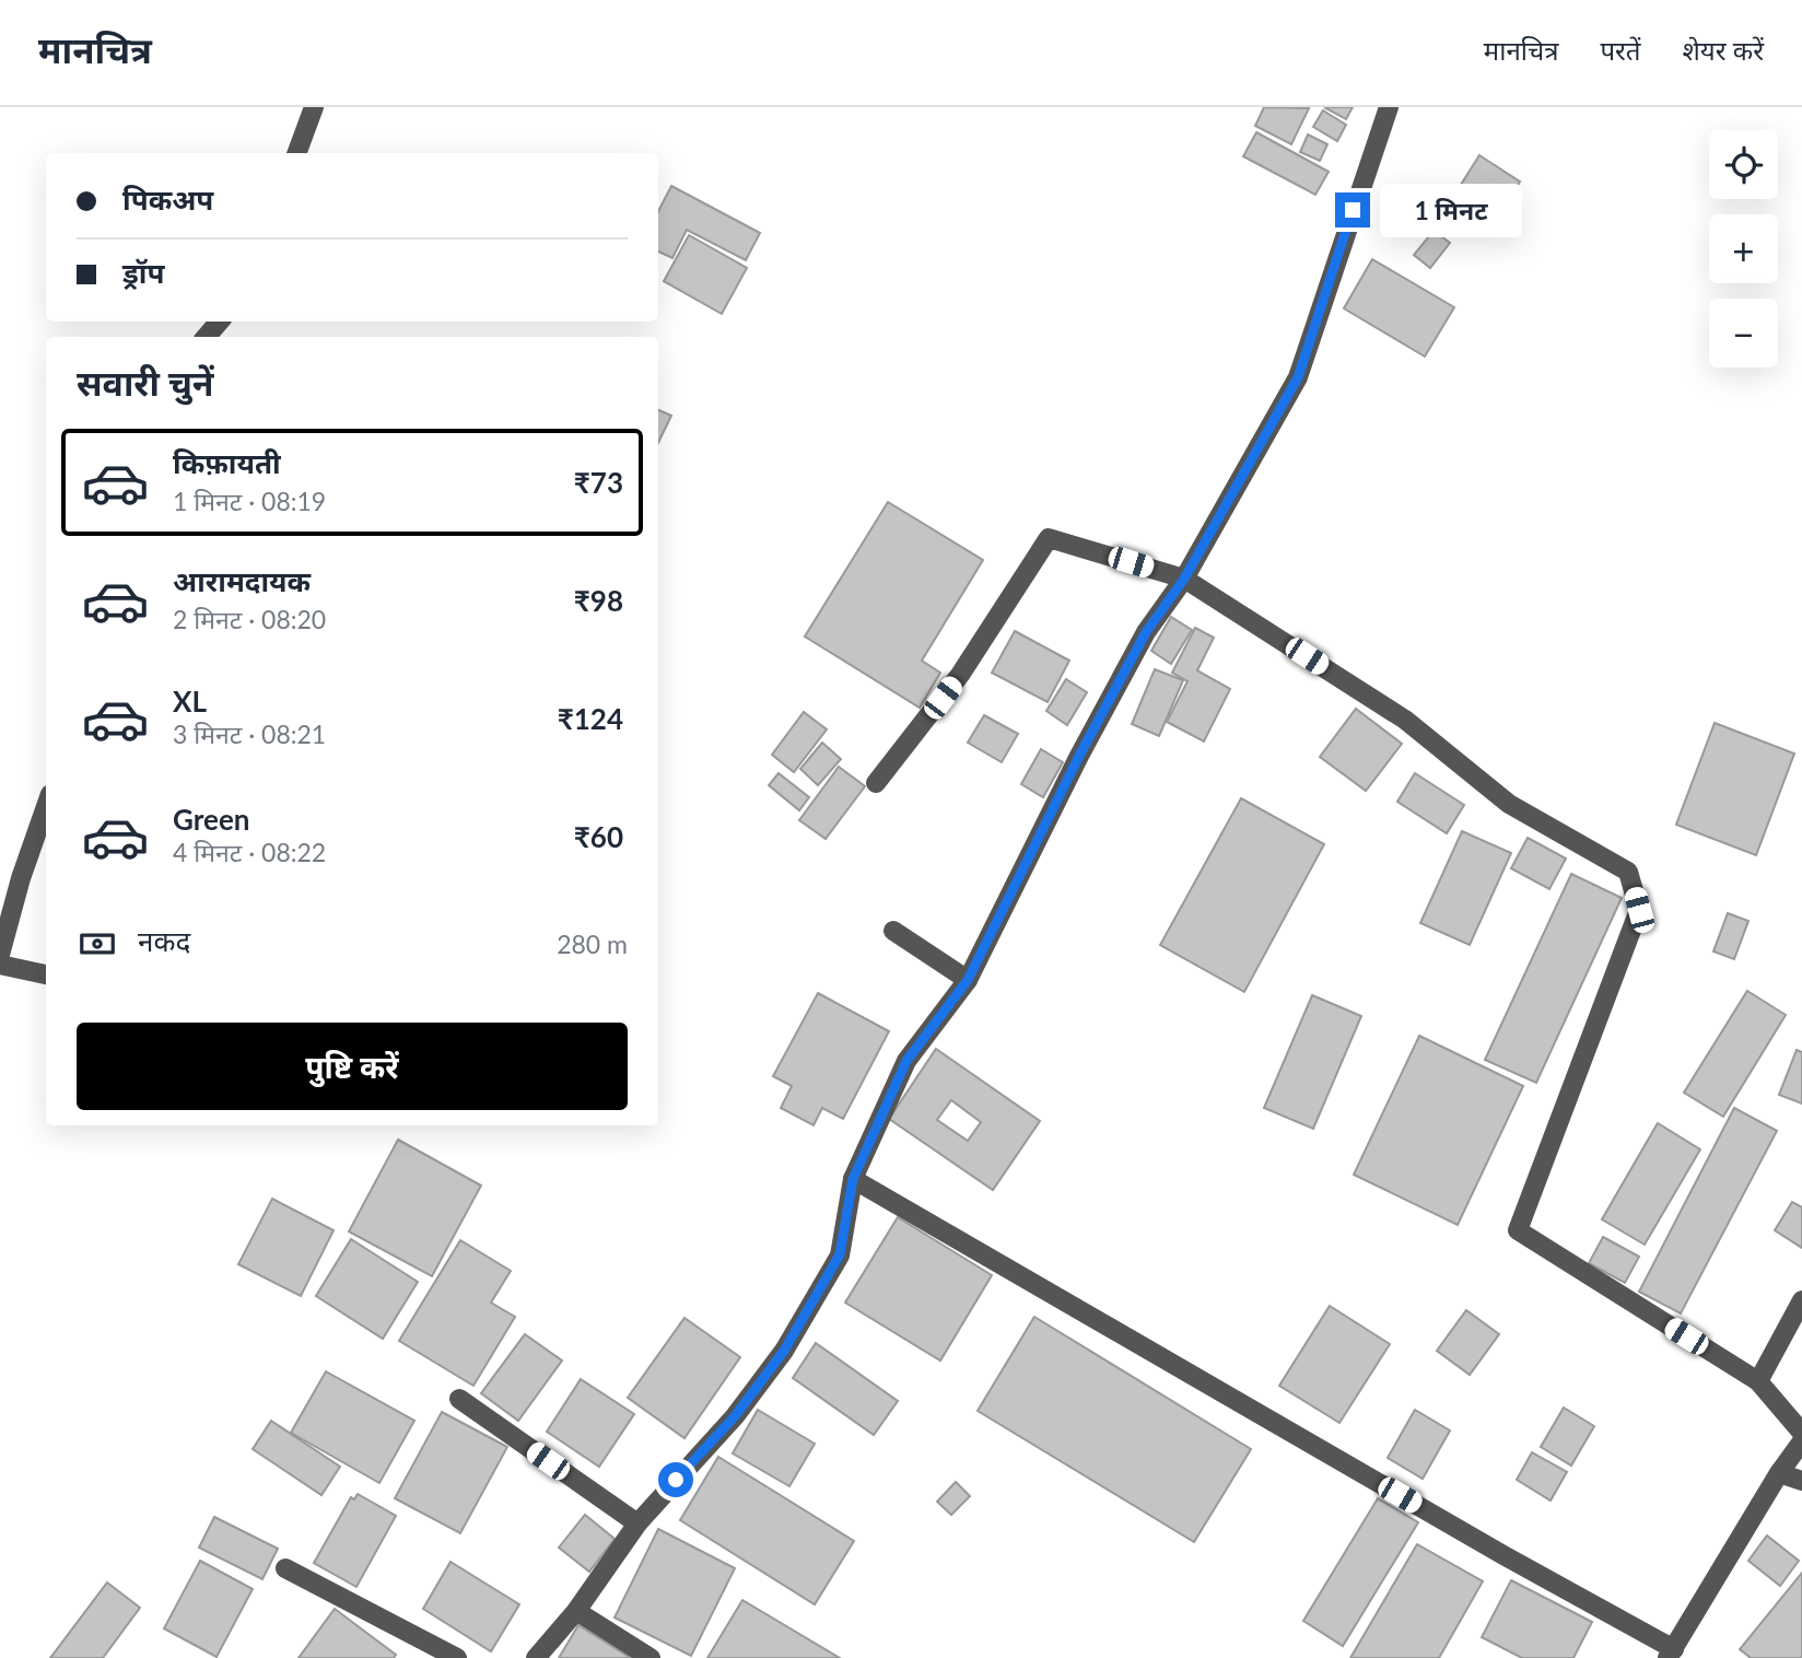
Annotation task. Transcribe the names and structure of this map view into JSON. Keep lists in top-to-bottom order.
{
  "page": {
    "header": "मानचित्र",
    "nav": ["मानचित्र", "परतें", "शेयर करें"],
    "map_buttons": ["+", "−"],
    "banner": ["पिकअप", "ड्रॉप"],
    "bubble": "1 मिनट",
    "heading": "सवारी चुनें",
    "list": [
      {
        "name": "किफ़ायती",
        "note": "1 मिनट · 08:19",
        "value": "₹73"
      },
      {
        "name": "आरामदायक",
        "note": "2 मिनट · 08:20",
        "value": "₹98"
      },
      {
        "name": "XL",
        "note": "3 मिनट · 08:21",
        "value": "₹124"
      },
      {
        "name": "Green",
        "note": "4 मिनट · 08:22",
        "value": "₹60"
      }
    ],
    "pay": ["नकद", "280 m"],
    "buttons": "पुष्टि करें"
  }
}
